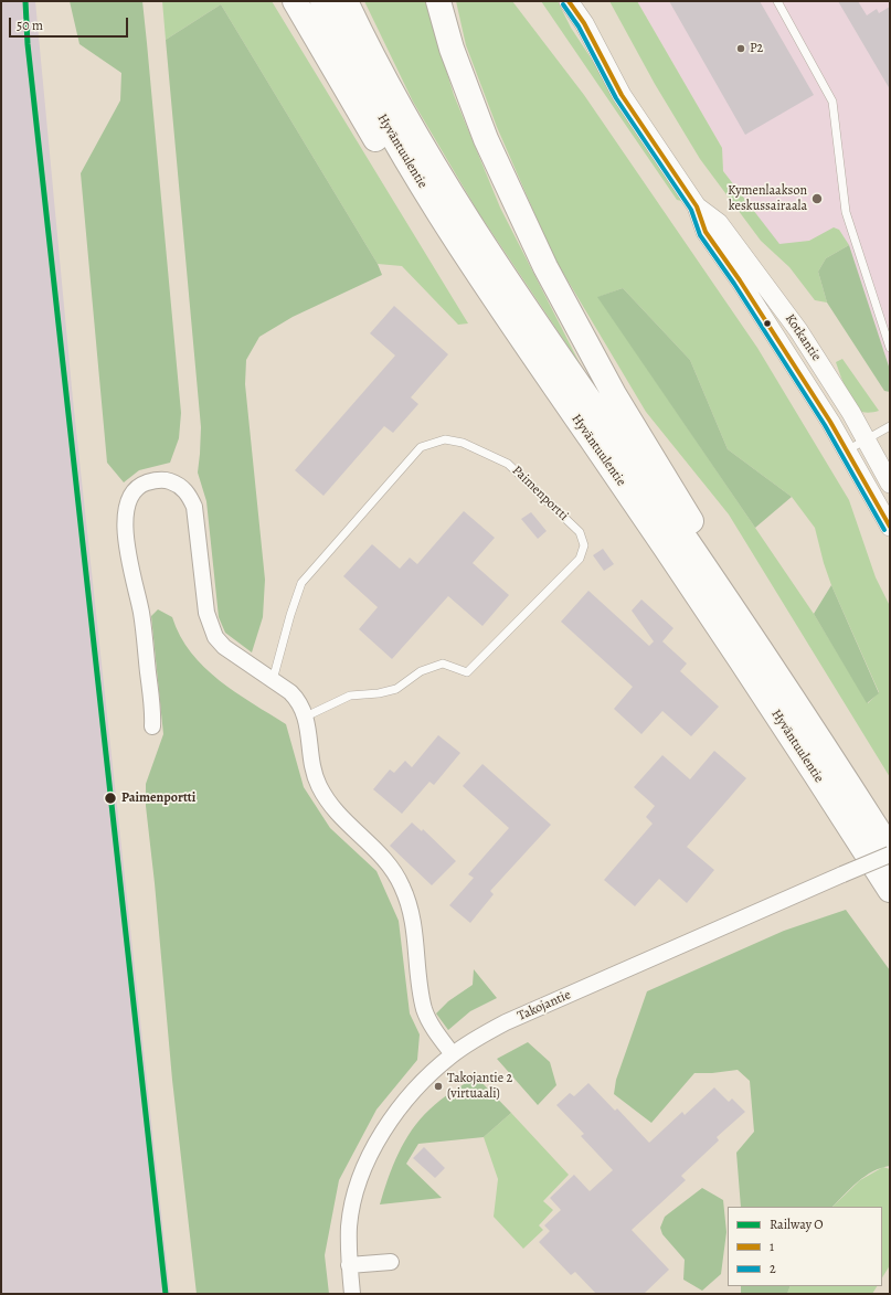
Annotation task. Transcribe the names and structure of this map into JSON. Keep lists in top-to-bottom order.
{
  "streets": {
    "highway": ["Hyväntuulentie"],
    "street": ["Kotkantie", "Takojantie"],
    "lane": ["Paimenportti"]
  },
  "places": [
    "P2",
    "Kymenlaakson keskussairaala",
    "Paimenportti",
    "Takojantie 2 (virtuaali)"
  ],
  "lines": ["rail line O", "transit line 1", "transit line 2"],
  "legend": ["Railway O", "1", "2"],
  "scale_bar": "50 m"
}
